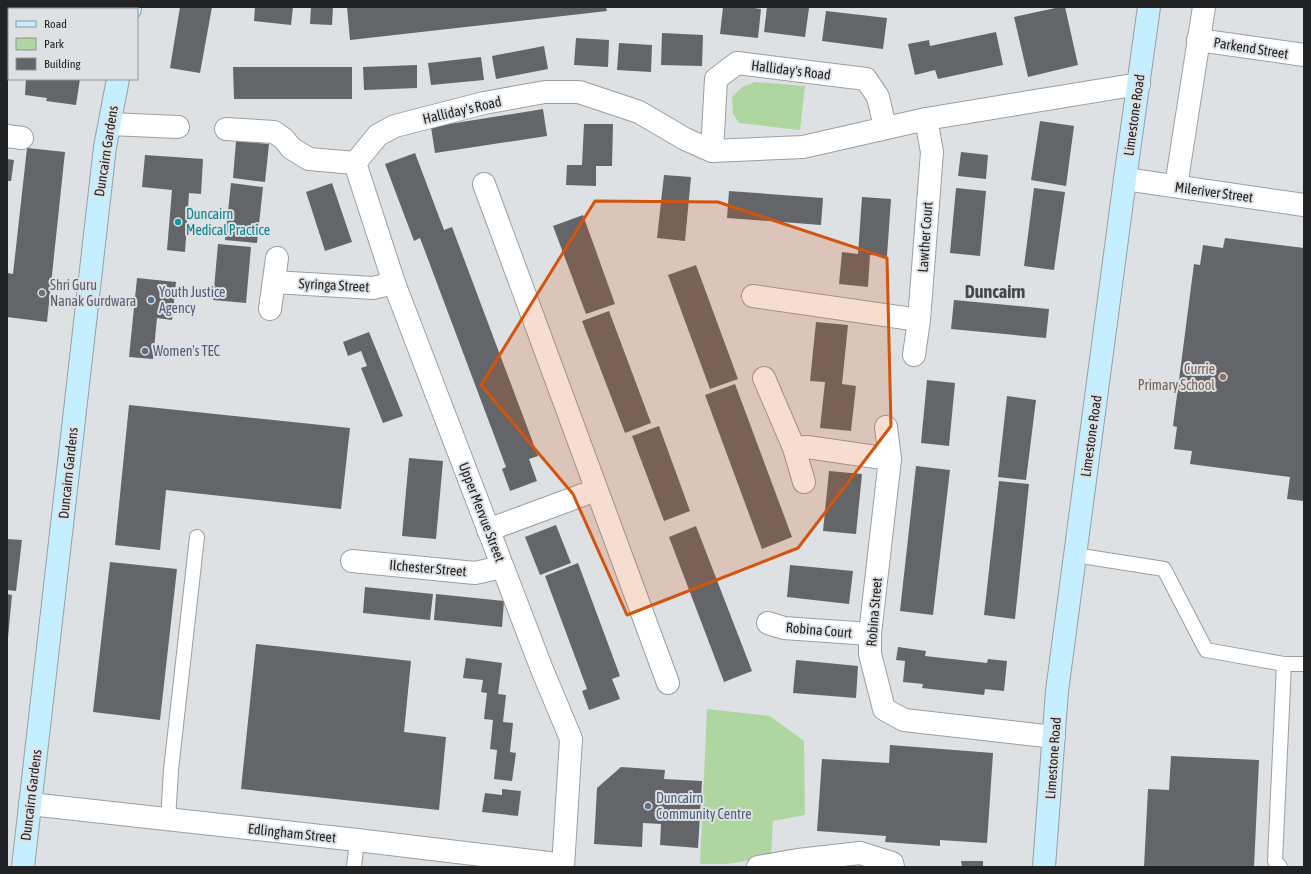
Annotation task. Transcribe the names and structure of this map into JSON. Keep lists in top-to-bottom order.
{
  "streets": {
    "main road": ["Limestone Road", "Duncairn Gardens"],
    "street": [
      "Parkend Street",
      "Halliday's Road",
      "Mileriver Street",
      "Lawther Court",
      "Syringa Street",
      "Upper Mervue Street",
      "Ilchester Street",
      "Robina Street",
      "Robina Court",
      "Edlingham Street"
    ]
  },
  "crossings": [
    ["Halliday's Road", "Limestone Road"],
    ["Halliday's Road", "Lawther Court"],
    ["Halliday's Road", "Upper Mervue Street"],
    ["Limestone Road", "Mileriver Street"],
    ["Limestone Road", "Robina Street"],
    ["Duncairn Gardens", "Edlingham Street"],
    ["Syringa Street", "Upper Mervue Street"],
    ["Upper Mervue Street", "Ilchester Street"],
    ["Robina Street", "Robina Court"]
  ],
  "districts": ["Duncairn"],
  "places": [
    "Duncairn Medical Practice",
    "Shri Guru Nanak Gurdwara",
    "Youth Justice Agency",
    "Women's TEC",
    "Currie Primary School",
    "Duncairn Community Centre"
  ],
  "legend": ["Road", "Park", "Building"]
}
